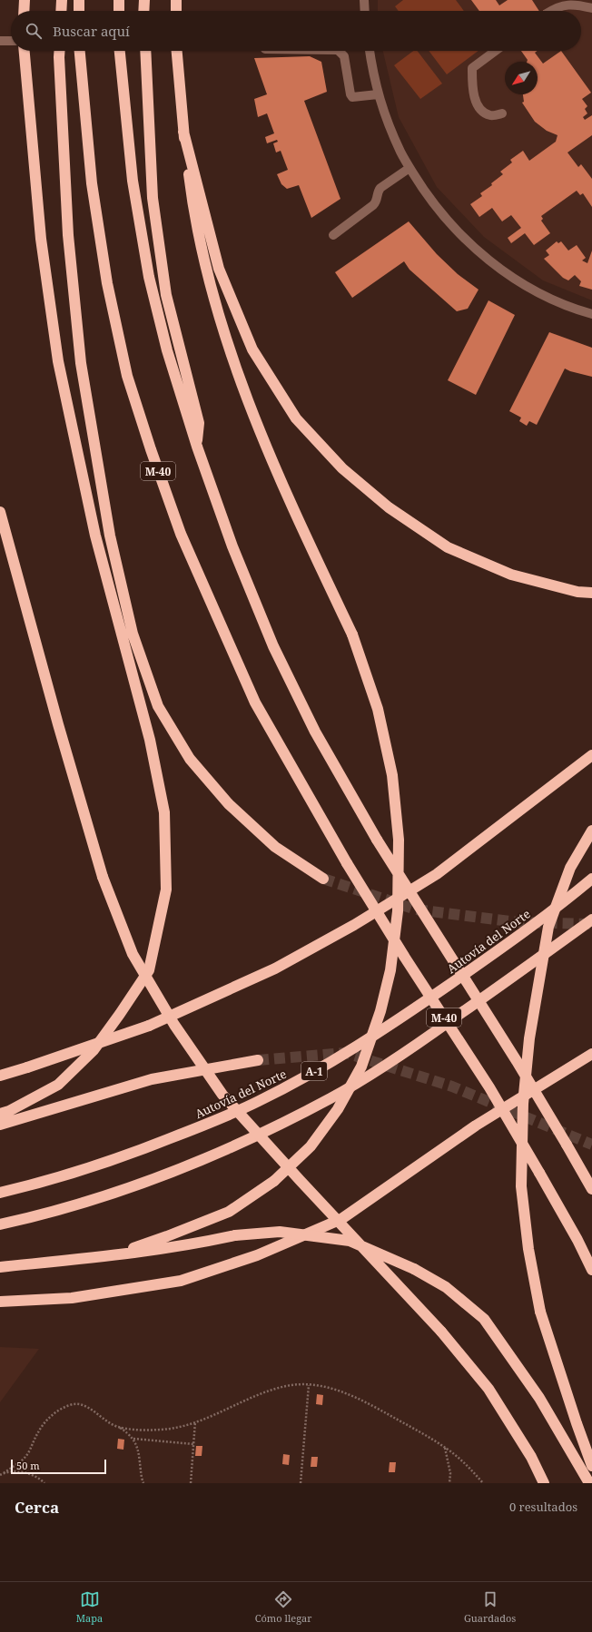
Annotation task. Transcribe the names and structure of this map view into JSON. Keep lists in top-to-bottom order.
{
  "streets": {
    "highway": ["M-40", "Autovía del Norte", "A-1"]
  },
  "scale_bar": "50 m",
  "north": "bottom left",
  "page": {
    "search": "Buscar aquí",
    "scale": "50 m",
    "heading": ["Cerca", "0 resultados"],
    "nav": ["Mapa", "Cómo llegar", "Guardados"]
  }
}
